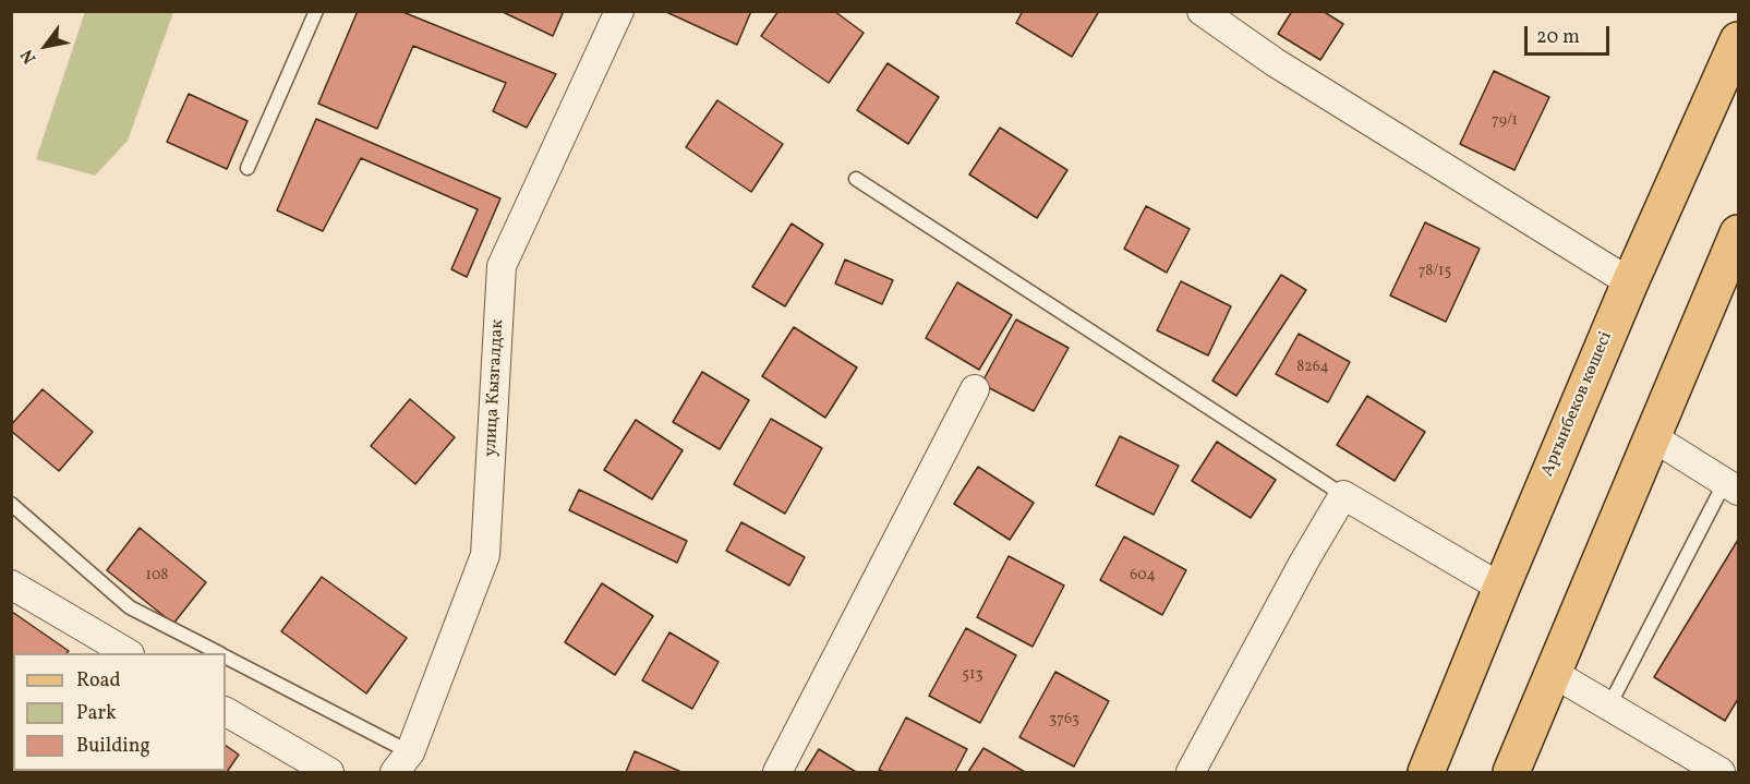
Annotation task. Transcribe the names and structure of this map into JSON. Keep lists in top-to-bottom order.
{
  "streets": {
    "main road": ["Арғынбеков көшесі"],
    "street": ["улица Кызгалдак"]
  },
  "house_numbers": [
    "79/1",
    "78/15",
    "8264",
    "108",
    "604",
    "513",
    "3763"
  ],
  "legend": ["Road", "Park", "Building"],
  "scale_bar": "20 m",
  "north": "bottom left"
}
